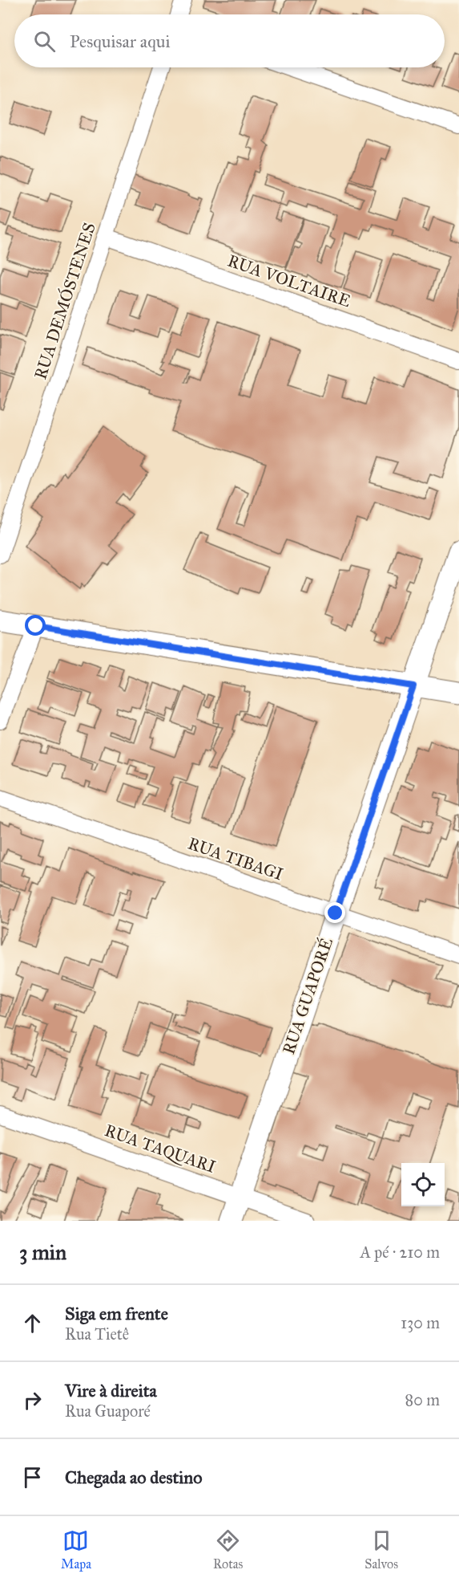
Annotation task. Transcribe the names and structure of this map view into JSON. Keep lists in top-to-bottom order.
{
  "streets": {
    "street": [
      "RUA VOLTAIRE",
      "RUA DEMÓSTENES",
      "RUA TIBAGI",
      "RUA GUAPORÉ",
      "RUA TAQUARI"
    ]
  },
  "crossings": [
    ["RUA VOLTAIRE", "RUA DEMÓSTENES"],
    ["RUA TIBAGI", "RUA GUAPORÉ"],
    ["RUA GUAPORÉ", "RUA TAQUARI"]
  ],
  "page": {
    "search": "Pesquisar aqui",
    "heading": ["3 min", "A pé · 210 m"],
    "list": [
      ["Siga em frente", "Rua Tietê", "130 m"],
      ["Vire à direita", "Rua Guaporé", "80 m"],
      "Chegada ao destino"
    ],
    "nav": ["Mapa", "Rotas", "Salvos"]
  }
}
